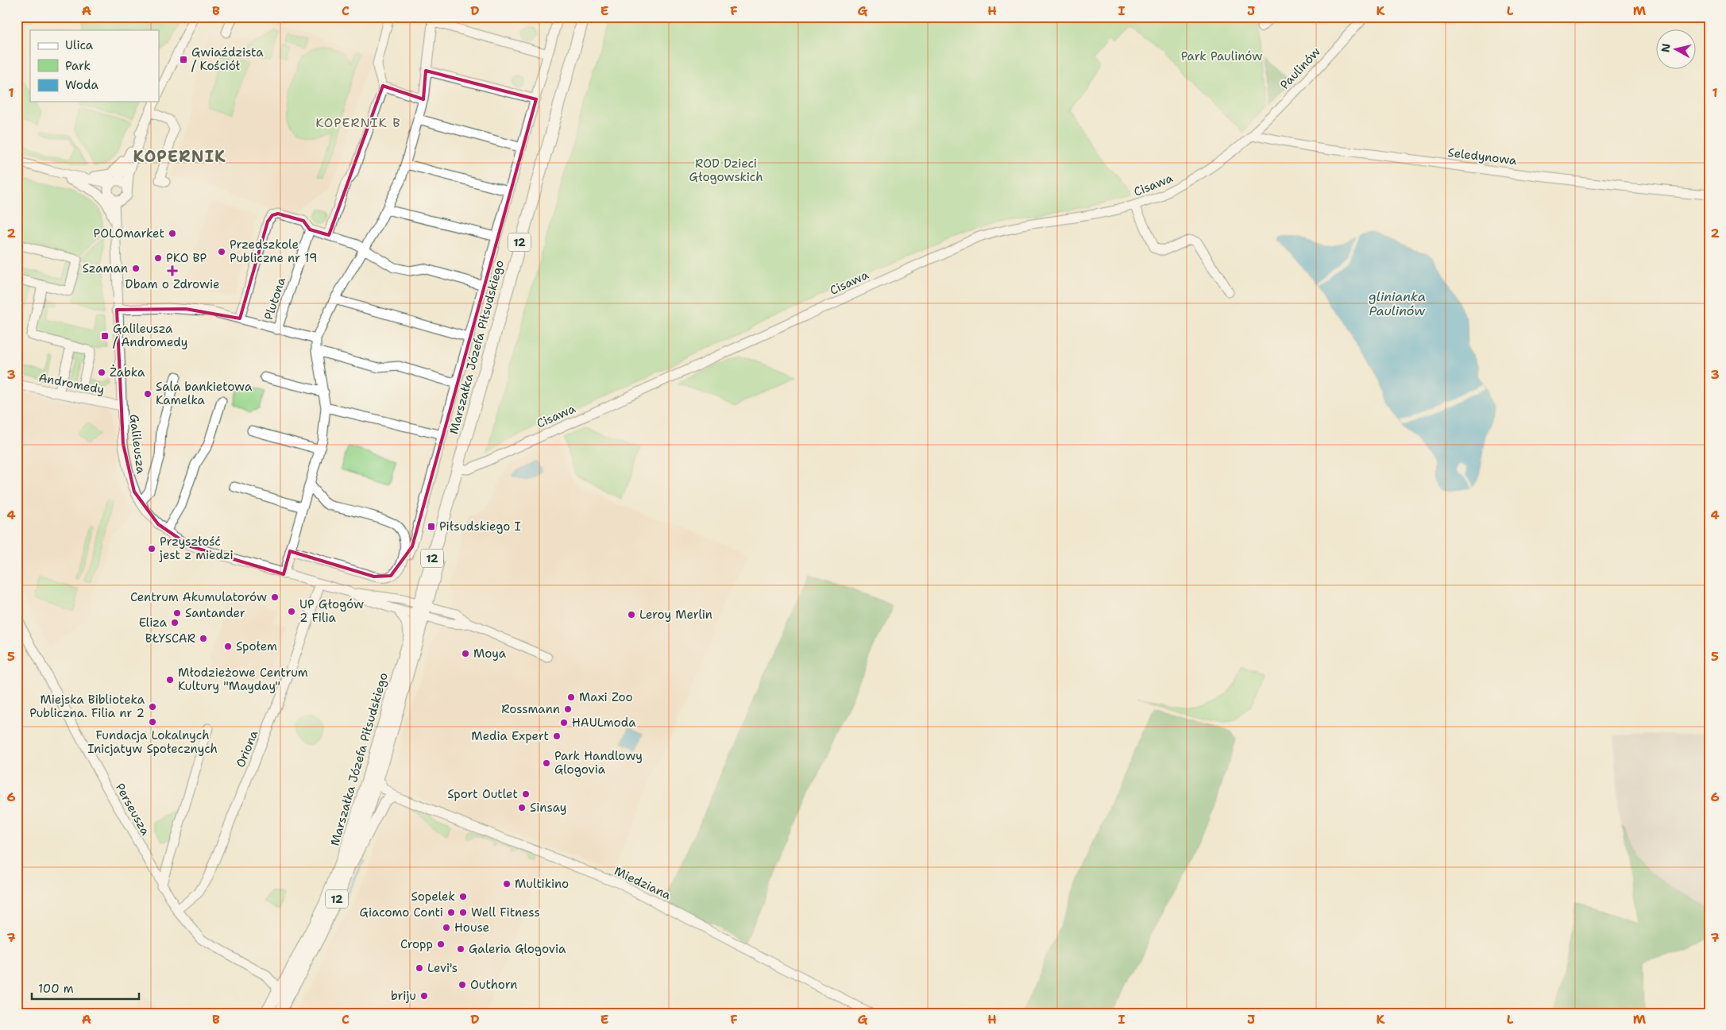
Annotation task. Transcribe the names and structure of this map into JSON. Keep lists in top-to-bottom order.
{
  "streets": {
    "main road": ["12", "Marszałka Józefa Piłsudskiego"],
    "street": [
      "Paulinów",
      "Seledynowa",
      "Cisawa",
      "Plutona",
      "Andromedy",
      "Galileusza",
      "Oriona",
      "Perseusza",
      "Miedziana"
    ]
  },
  "crossings": [
    ["Paulinów", "Seledynowa"],
    ["Paulinów", "Cisawa"],
    ["Seledynowa", "Cisawa"],
    ["Cisawa", "Marszałka Józefa Piłsudskiego"],
    ["Plutona", "Galileusza"],
    ["Marszałka Józefa Piłsudskiego", "Galileusza"],
    ["Marszałka Józefa Piłsudskiego", "Perseusza"],
    ["Andromedy", "Galileusza"],
    ["Galileusza", "Oriona"],
    ["Oriona", "Perseusza"]
  ],
  "districts": ["KOPERNIK B", "KOPERNIK"],
  "water": ["glinianka Paulinów"],
  "parks": ["Park Paulinów", "ROD Dzieci Głogowskich"],
  "places": {
    "transit": ["Gwiaździsta / Kościół", "Galileusza / Andromedy", "Piłsudskiego I"],
    "other": [
      "POLOmarket",
      "Przedszkole Publiczne nr 19",
      "PKO BP",
      "Szaman",
      "Żabka",
      "Sala bankietowa Kamelka",
      "Przyszłość jest z miedzi",
      "Centrum Akumulatorów",
      "UP Głogów 2 Filia",
      "Santander",
      "Leroy Merlin",
      "Eliza",
      "BŁYSCAR",
      "Społem",
      "Moya",
      "Młodzieżowe Centrum Kultury \"Mayday\"",
      "Maxi Zoo",
      "Miejska Biblioteka Publiczna. Filia nr 2",
      "Rossmann",
      "Fundacja Lokalnych Inicjatyw Społecznych",
      "HAULmoda",
      "Media Expert",
      "Park Handlowy Glogovia",
      "Sport Outlet",
      "Sinsay",
      "Multikino",
      "Sopelek",
      "Giacomo Conti",
      "Well Fitness",
      "House",
      "Cropp",
      "Galeria Glogovia",
      "Levi's",
      "Outhorn",
      "briju"
    ],
    "health": ["Dbam o Zdrowie"]
  },
  "legend": ["Ulica", "Park", "Woda"],
  "scale_bar": "100 m",
  "north": "left",
  "grid": {
    "columns": [
      "A",
      "B",
      "C",
      "D",
      "E",
      "F",
      "G",
      "H",
      "I",
      "J",
      "K",
      "L",
      "M"
    ],
    "rows": [
      "1",
      "2",
      "3",
      "4",
      "5",
      "6",
      "7"
    ]
  }
}
